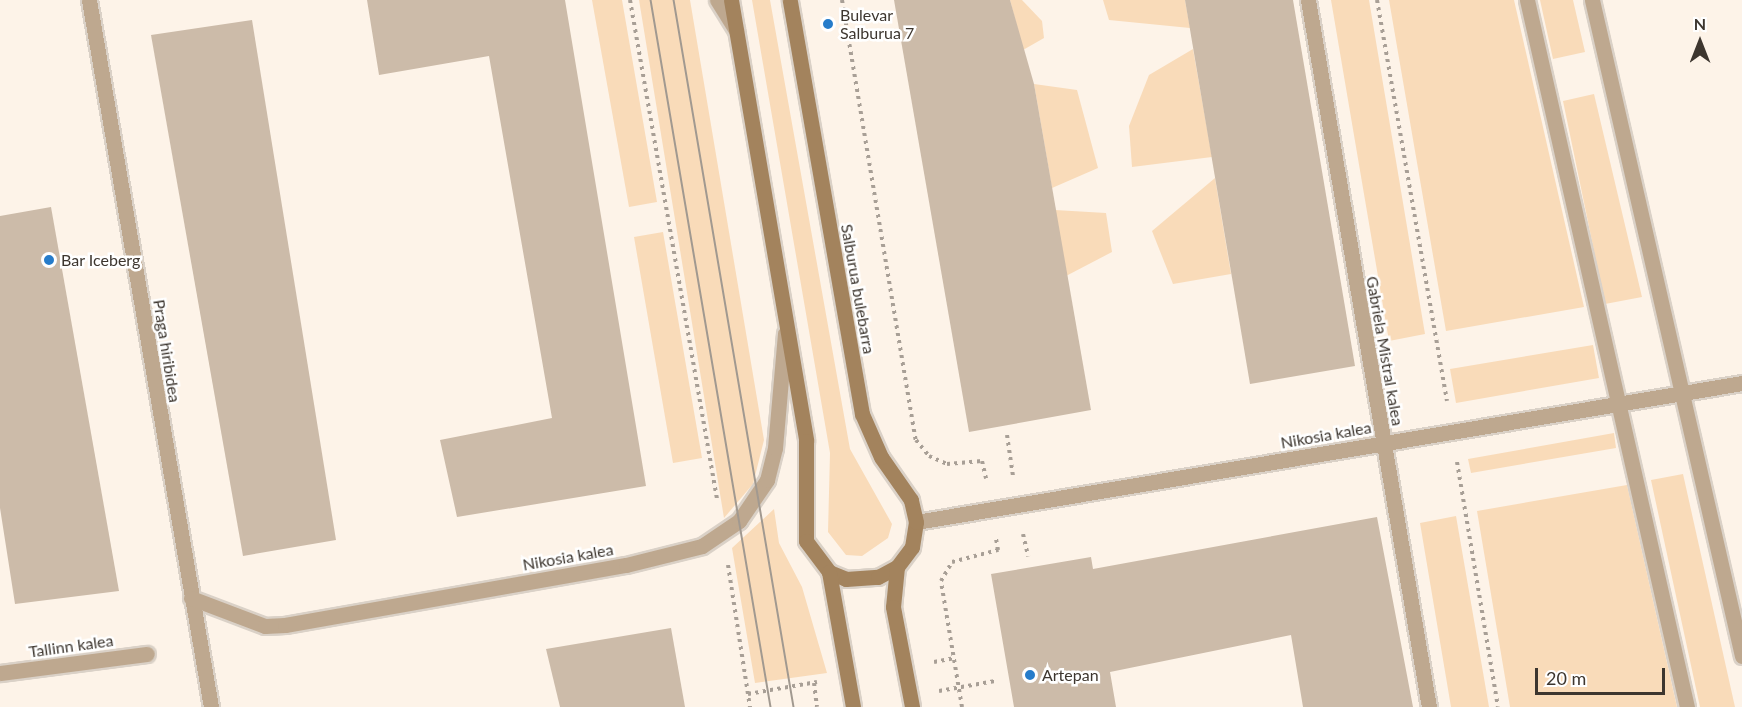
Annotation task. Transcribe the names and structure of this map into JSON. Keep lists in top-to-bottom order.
{
  "streets": {
    "main road": ["Salburua bulebarra"],
    "street": [
      "Praga hiribidea",
      "Gabriela Mistral kalea",
      "Nikosia kalea",
      "Tallinn kalea"
    ]
  },
  "crossings": [
    ["Salburua bulebarra", "Nikosia kalea"],
    ["Praga hiribidea", "Nikosia kalea"],
    ["Gabriela Mistral kalea", "Nikosia kalea"]
  ],
  "places": ["Bulevar Salburua 7", "Bar Iceberg", "Artepan"],
  "scale_bar": "20 m",
  "north": "top"
}
